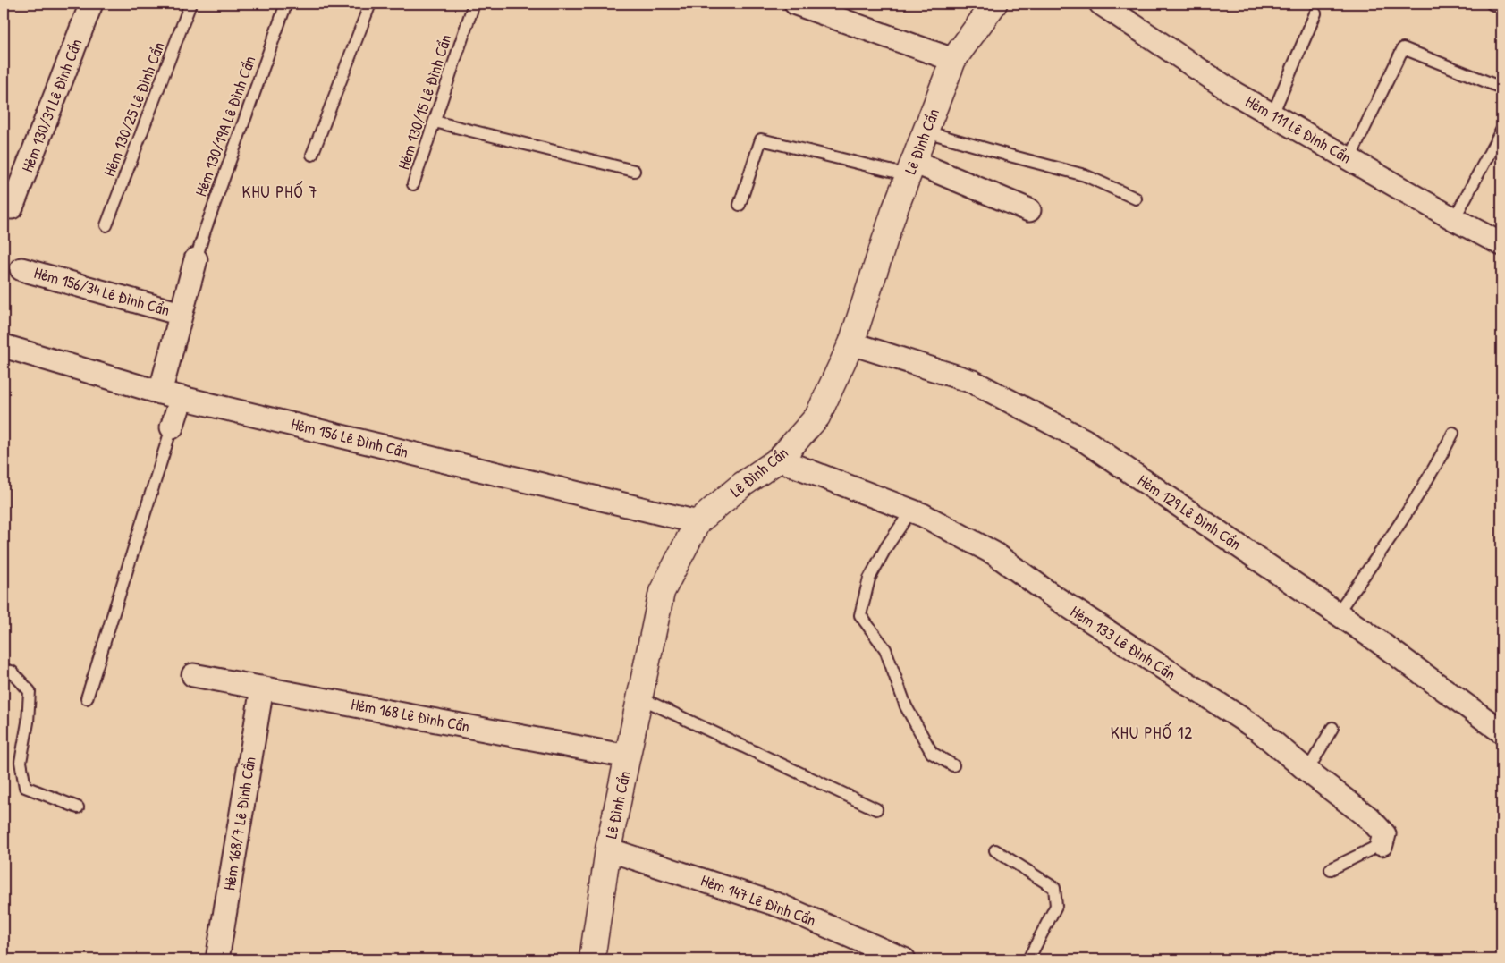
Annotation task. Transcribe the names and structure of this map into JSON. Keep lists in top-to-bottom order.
{
  "streets": {
    "street": [
      "Hẻm 130/31 Lê Đình Cẩn",
      "Hẻm 111 Lê Đình Cẩn",
      "Lê Đình Cẩn",
      "Hẻm 156/34 Lê Đình Cẩn",
      "Hẻm 156 Lê Đình Cẩn",
      "Hẻm 129 Lê Đình Cẩn",
      "Hẻm 133 Lê Đình Cẩn",
      "Hẻm 168 Lê Đình Cẩn",
      "Hẻm 168/7 Lê Đình Cẩn",
      "Hẻm 147 Lê Đình Cẩn"
    ],
    "lane": ["Hẻm 130/15 Lê Đình Cẩn", "Hẻm 130/25 Lê Đình Cẩn", "Hẻm 130/19A Lê Đình Cẩn"]
  },
  "crossings": [
    ["Lê Đình Cẩn", "Hẻm 156 Lê Đình Cẩn"],
    ["Lê Đình Cẩn", "Hẻm 129 Lê Đình Cẩn"],
    ["Lê Đình Cẩn", "Hẻm 133 Lê Đình Cẩn"],
    ["Lê Đình Cẩn", "Hẻm 168 Lê Đình Cẩn"],
    ["Lê Đình Cẩn", "Hẻm 147 Lê Đình Cẩn"],
    ["Hẻm 156/34 Lê Đình Cẩn", "Hẻm 156 Lê Đình Cẩn"],
    ["Hẻm 168 Lê Đình Cẩn", "Hẻm 168/7 Lê Đình Cẩn"]
  ],
  "districts": ["KHU PHỐ 7", "KHU PHỐ 12"]
}
